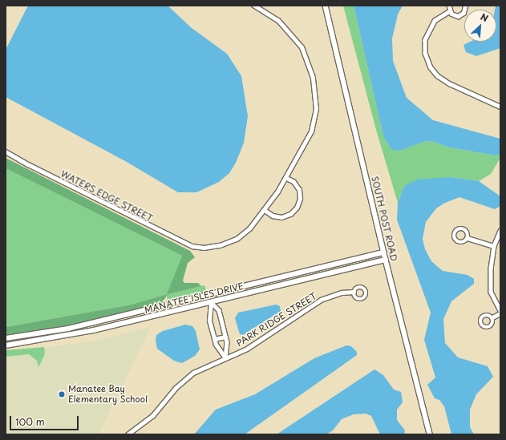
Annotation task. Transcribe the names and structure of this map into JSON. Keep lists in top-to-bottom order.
{
  "streets": {
    "street": [
      "WATERS EDGE STREET",
      "SOUTH POST ROAD",
      "MANATEE ISLES DRIVE",
      "PARK RIDGE STREET"
    ]
  },
  "crossings": [
    ["SOUTH POST ROAD", "MANATEE ISLES DRIVE"],
    ["MANATEE ISLES DRIVE", "PARK RIDGE STREET"]
  ],
  "places": ["Manatee Bay Elementary School"],
  "scale_bar": "100 m",
  "north": "top right"
}
